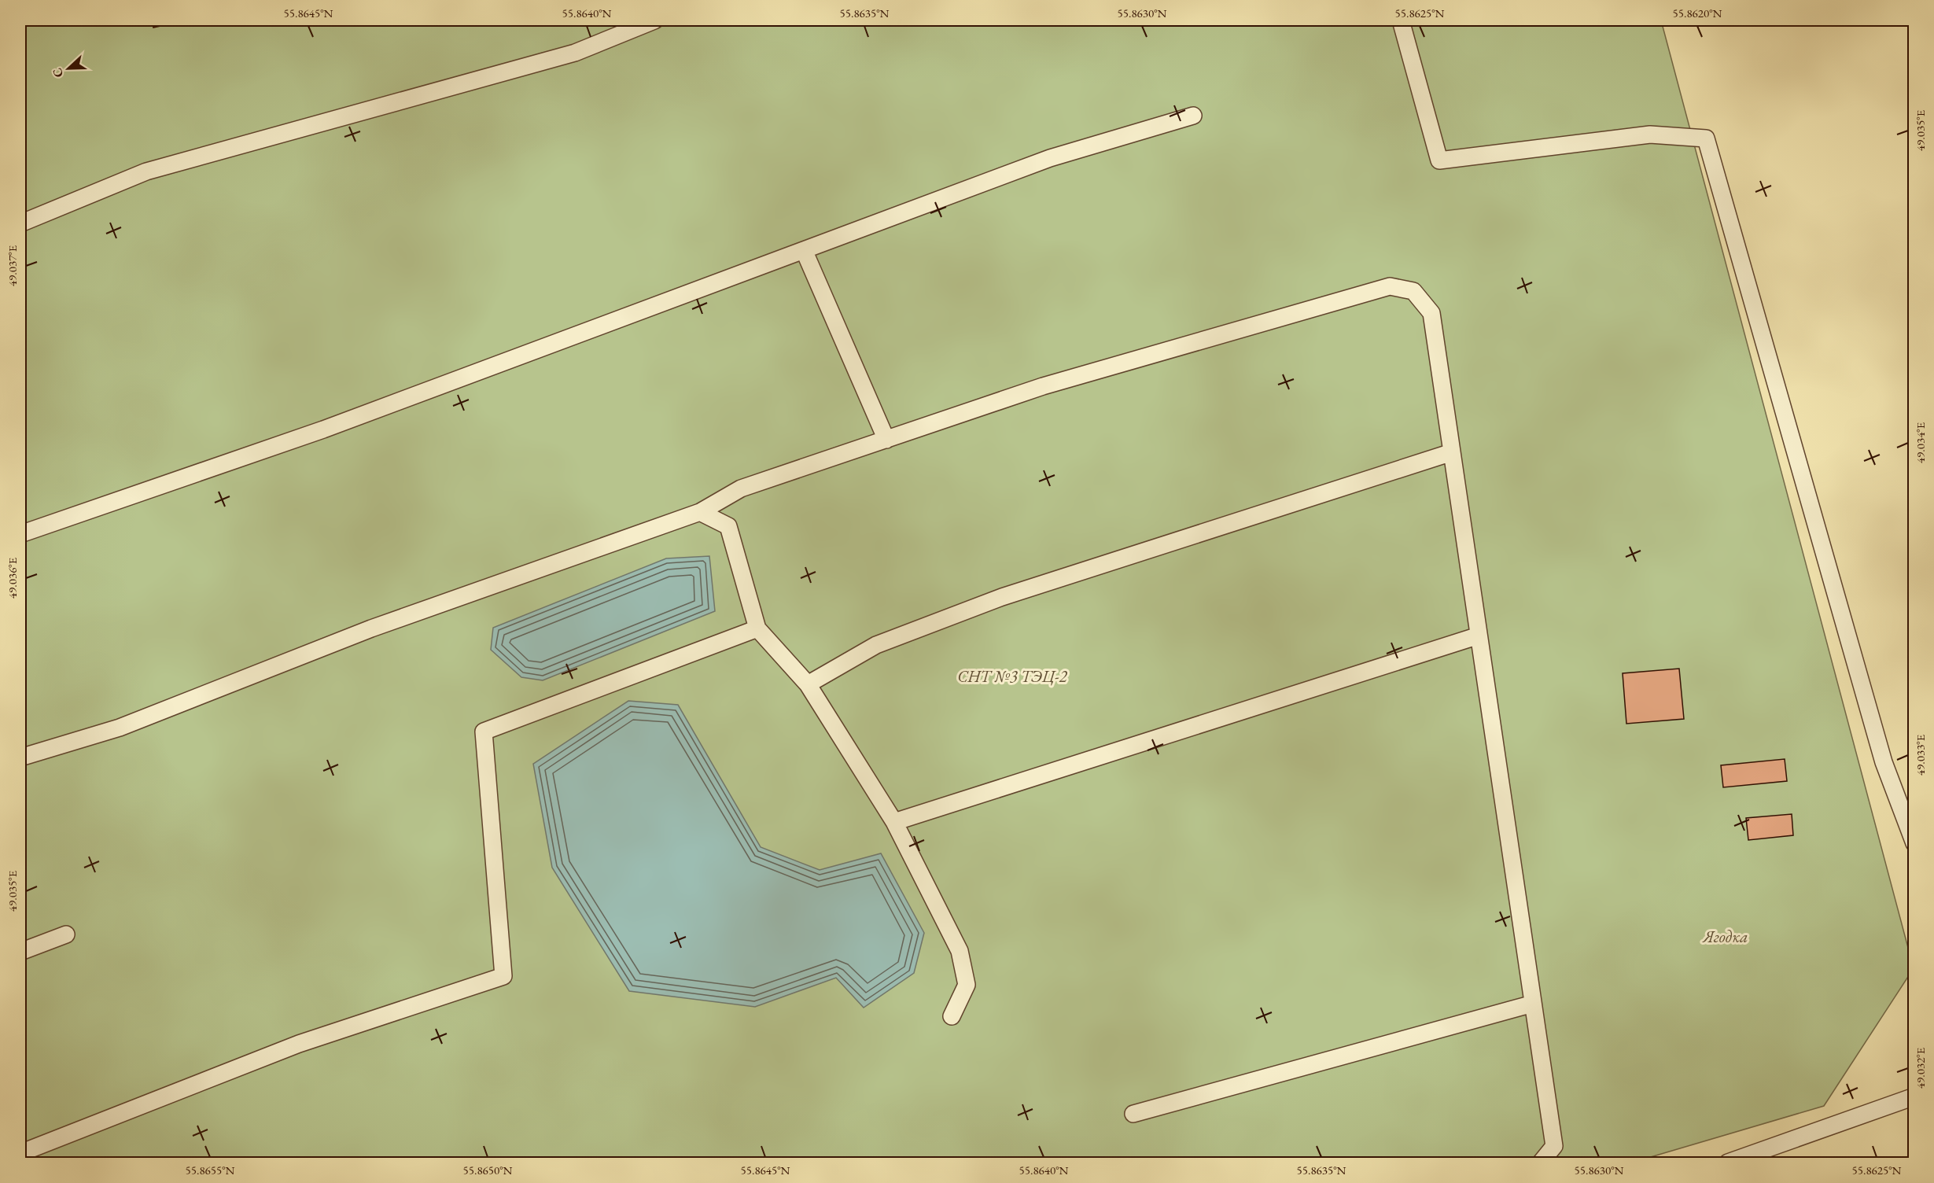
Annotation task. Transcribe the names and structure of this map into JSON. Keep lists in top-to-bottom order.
{
  "parks": ["СНТ №3 ТЭЦ-2", "Ягодка"],
  "north": "left",
  "coordinates": [
    "55.8645°N",
    "55.8640°N",
    "55.8635°N",
    "55.8630°N",
    "55.8625°N",
    "55.8620°N",
    "49.035°E",
    "49.037°E",
    "49.034°E",
    "49.036°E",
    "49.033°E",
    "49.032°E",
    "55.8655°N",
    "55.8650°N"
  ]
}
